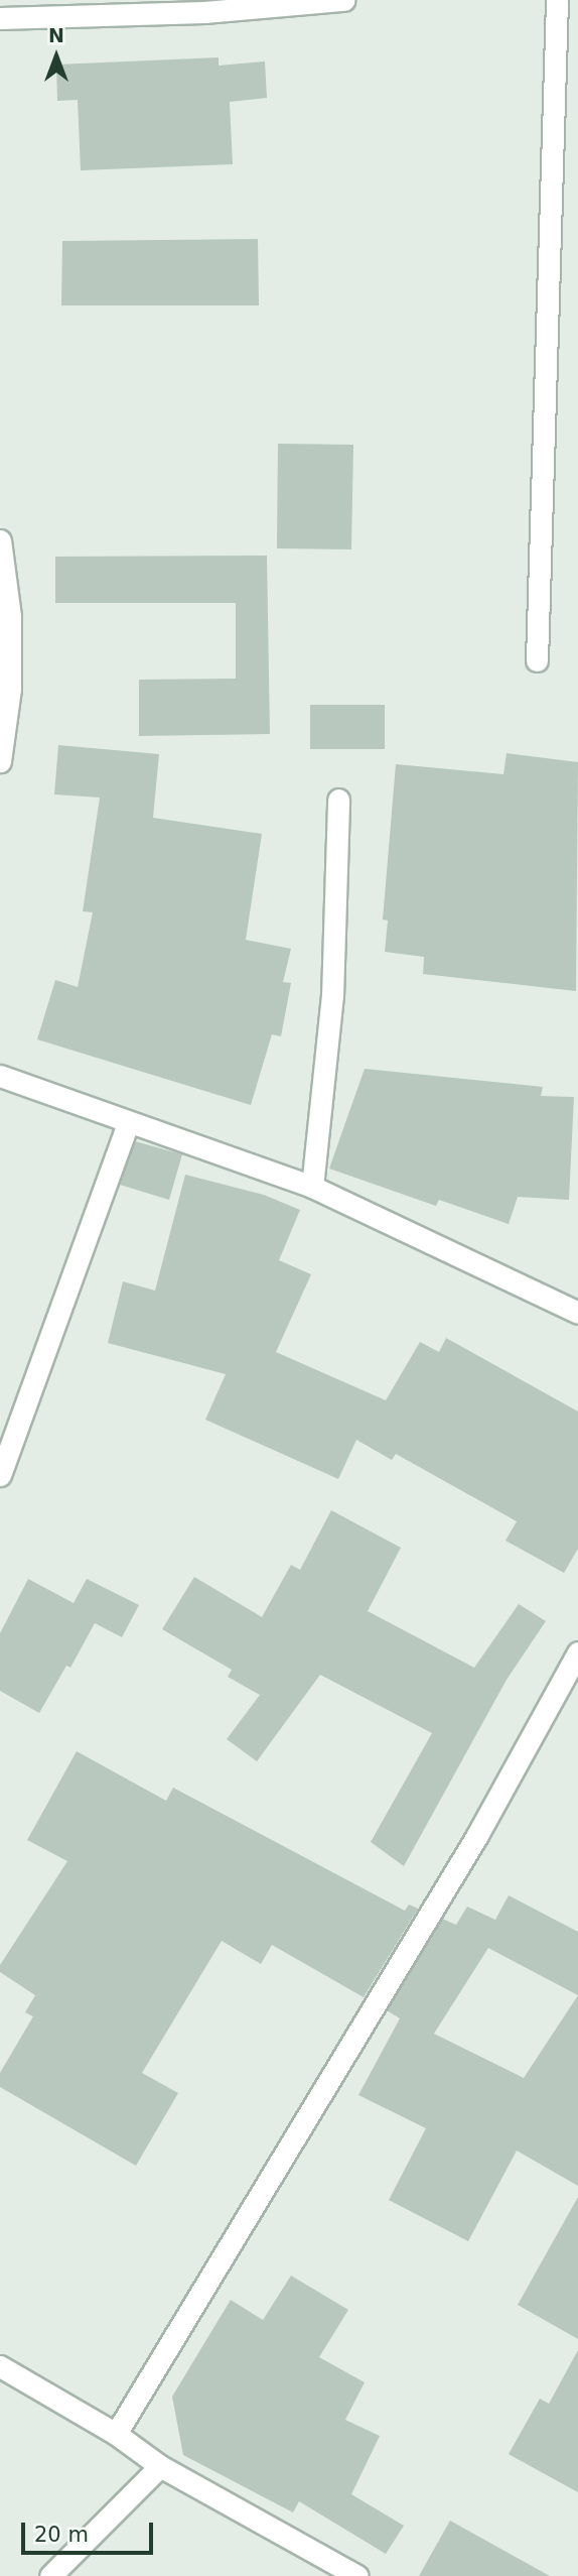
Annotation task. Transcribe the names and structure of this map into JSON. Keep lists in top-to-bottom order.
{
  "scale_bar": "20 m",
  "north": "top"
}
